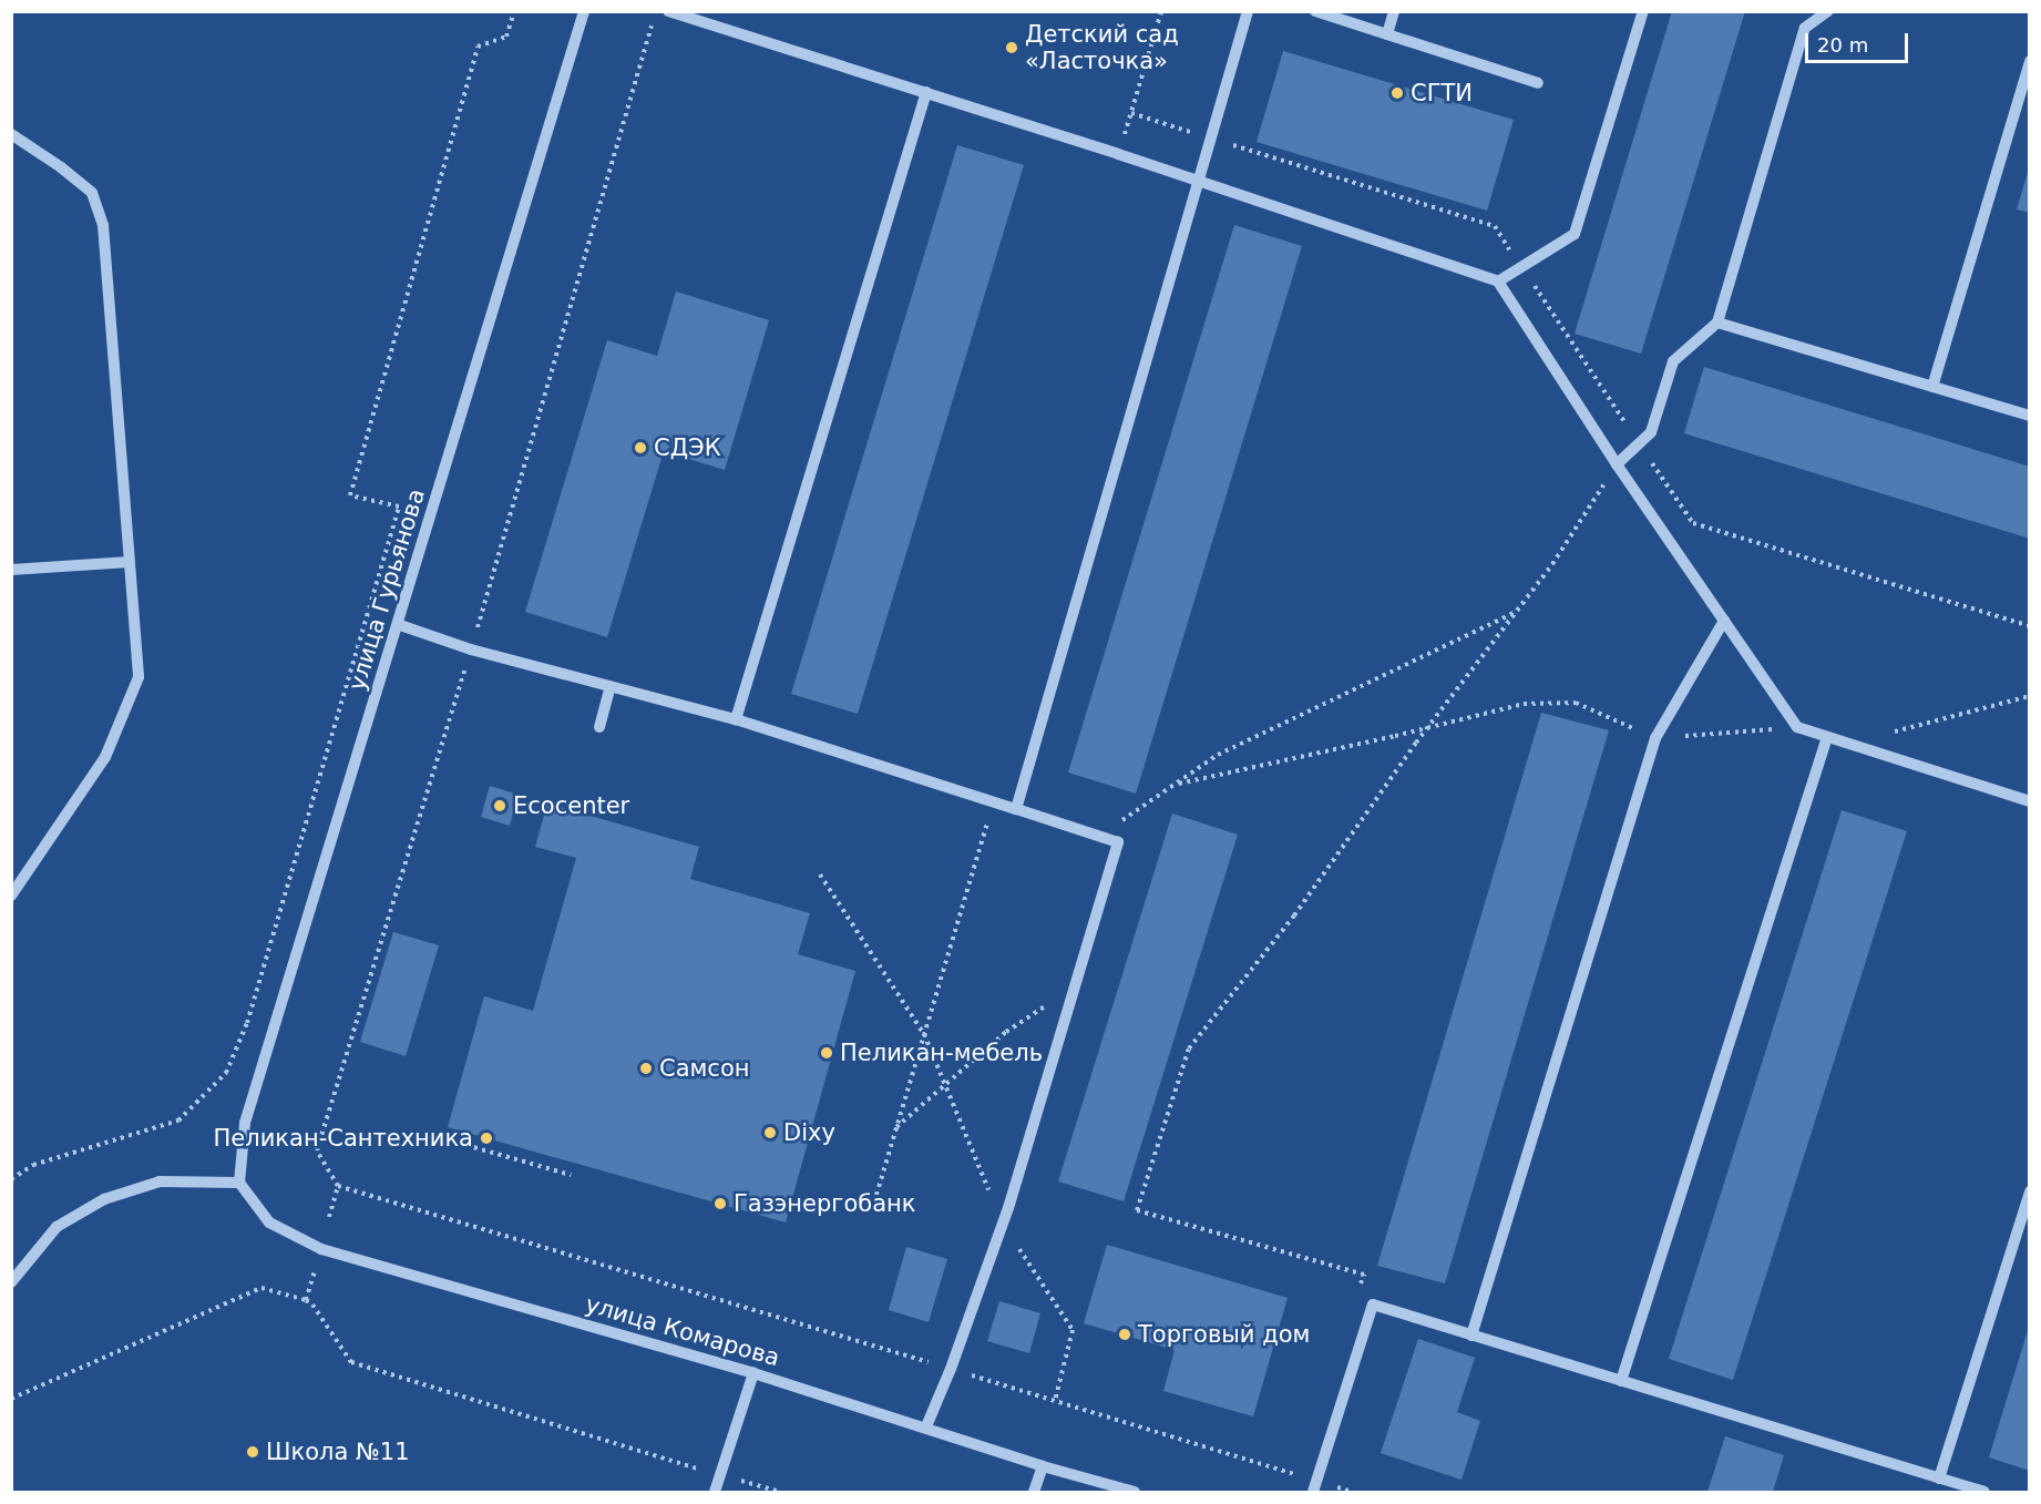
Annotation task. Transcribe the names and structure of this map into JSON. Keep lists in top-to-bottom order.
{
  "streets": {
    "street": ["улица Гурьянова", "улица Комарова"]
  },
  "crossings": [
    ["улица Гурьянова", "улица Комарова"]
  ],
  "places": [
    "Детский сад «Ласточка»",
    "СГТИ",
    "СДЭК",
    "Ecocenter",
    "Пеликан-мебель",
    "Самсон",
    "Dixy",
    "Пеликан-Сантехника",
    "Газэнергобанк",
    "Торговый дом",
    "Школа №11"
  ],
  "scale_bar": "20 m"
}
